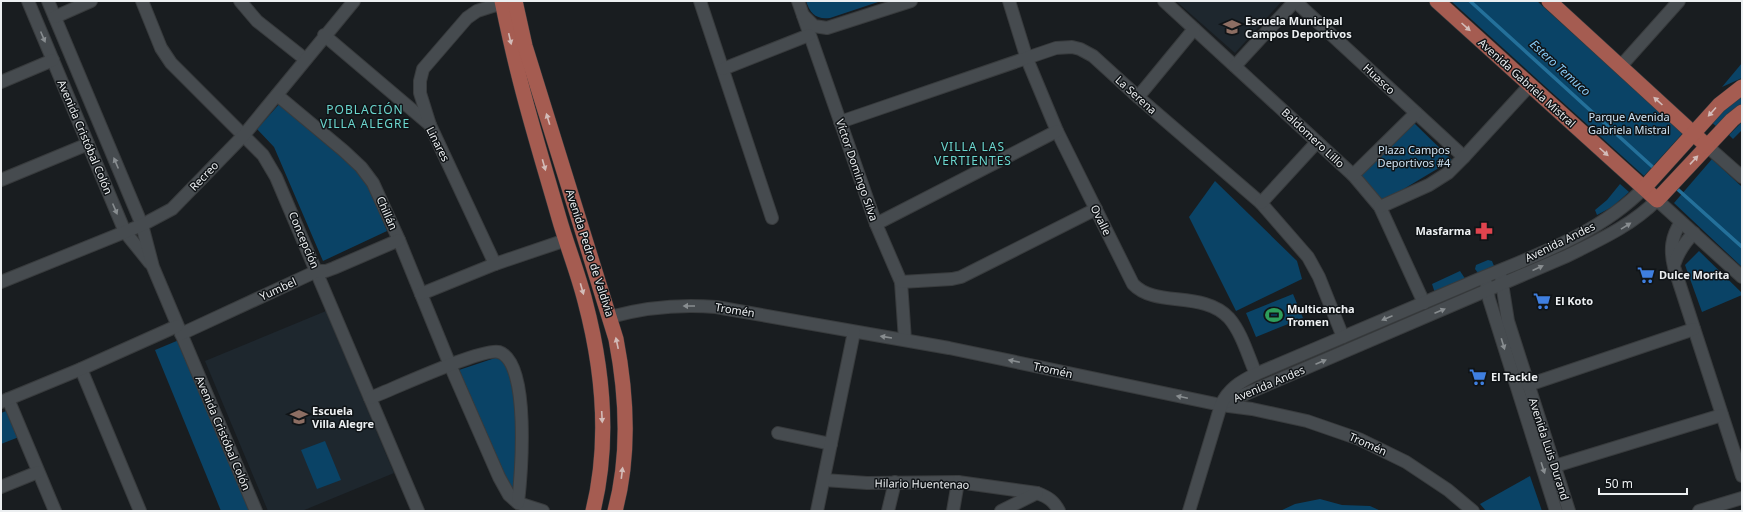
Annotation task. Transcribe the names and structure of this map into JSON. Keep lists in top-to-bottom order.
{
  "streets": {
    "main road": ["Avenida Gabriela Mistral", "Avenida Andes", "Avenida Pedro de Valdivia"],
    "street": [
      "Huasco",
      "La Serena",
      "Avenida Cristóbal Colón",
      "Baldomero Lillo",
      "Linares",
      "Víctor Domingo Silva",
      "Recreo",
      "Chillán",
      "Ovalle",
      "Concepción",
      "Yumbel",
      "Tromén",
      "Avenida Luis Durand",
      "Hilario Huentenao"
    ]
  },
  "crossings": [
    ["Avenida Gabriela Mistral", "Avenida Andes"],
    ["La Serena", "Víctor Domingo Silva"],
    ["La Serena", "Ovalle"],
    ["La Serena", "Avenida Andes"],
    ["Avenida Cristóbal Colón", "Recreo"],
    ["Avenida Cristóbal Colón", "Yumbel"],
    ["Baldomero Lillo", "Avenida Andes"],
    ["Linares", "Recreo"],
    ["Víctor Domingo Silva", "Tromén"],
    ["Recreo", "Chillán"],
    ["Recreo", "Concepción"],
    ["Chillán", "Yumbel"],
    ["Ovalle", "Avenida Andes"],
    ["Concepción", "Yumbel"],
    ["Avenida Andes", "Tromén"],
    ["Avenida Andes", "Avenida Luis Durand"],
    ["Avenida Pedro de Valdivia", "Tromén"]
  ],
  "one_way": ["Tromén"],
  "districts": ["POBLACIÓN VILLA ALEGRE", "VILLA LAS VERTIENTES"],
  "water": ["Estero Temuco"],
  "parks": ["Parque Avenida Gabriela Mistral", "Plaza Campos Deportivos #4"],
  "places": {
    "school or university": ["Escuela Municipal Campos Deportivos", "Escuela Villa Alegre"],
    "pharmacy": ["Masfarma"],
    "supermarket": ["Dulce Morita", "El Koto", "El Tackle"],
    "sports": ["Multicancha Tromen"]
  },
  "scale_bar": "50 m"
}
